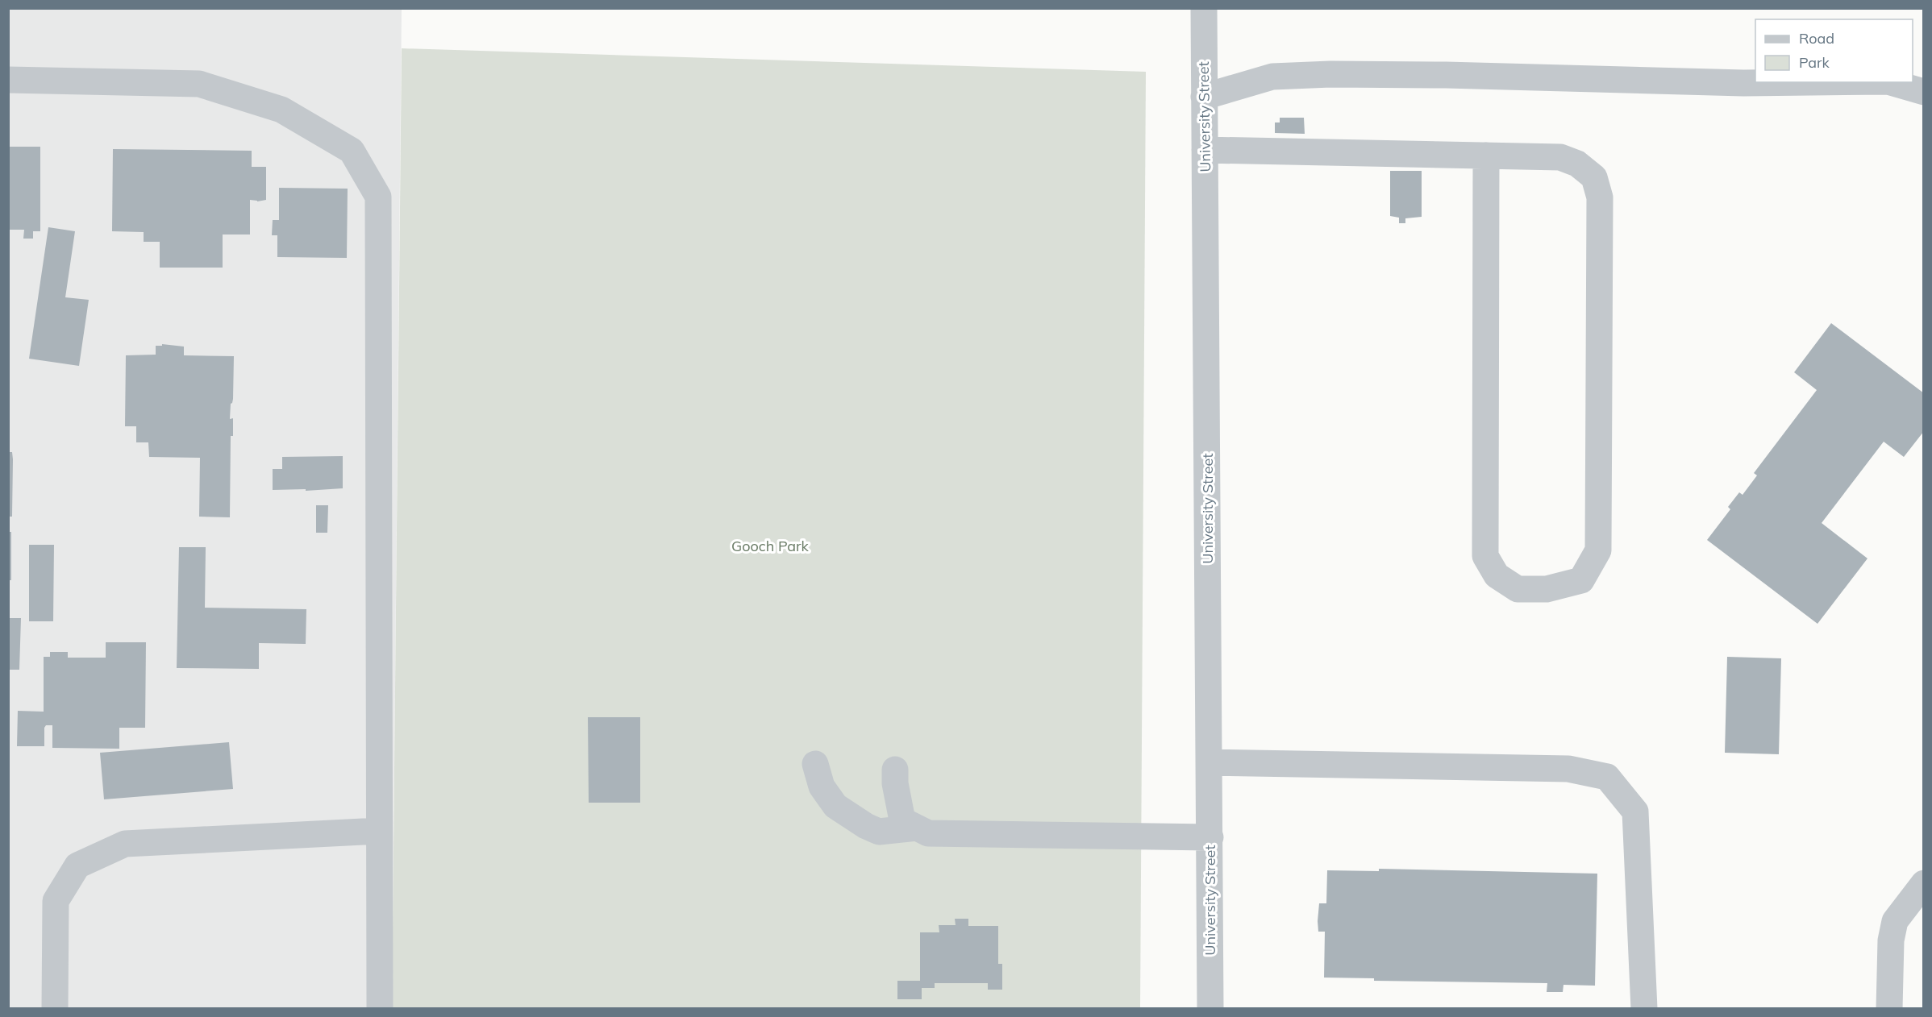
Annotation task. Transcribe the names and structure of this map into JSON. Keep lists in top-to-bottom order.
{
  "streets": {
    "street": ["University Street"]
  },
  "parks": ["Gooch Park"],
  "legend": ["Road", "Park"]
}
